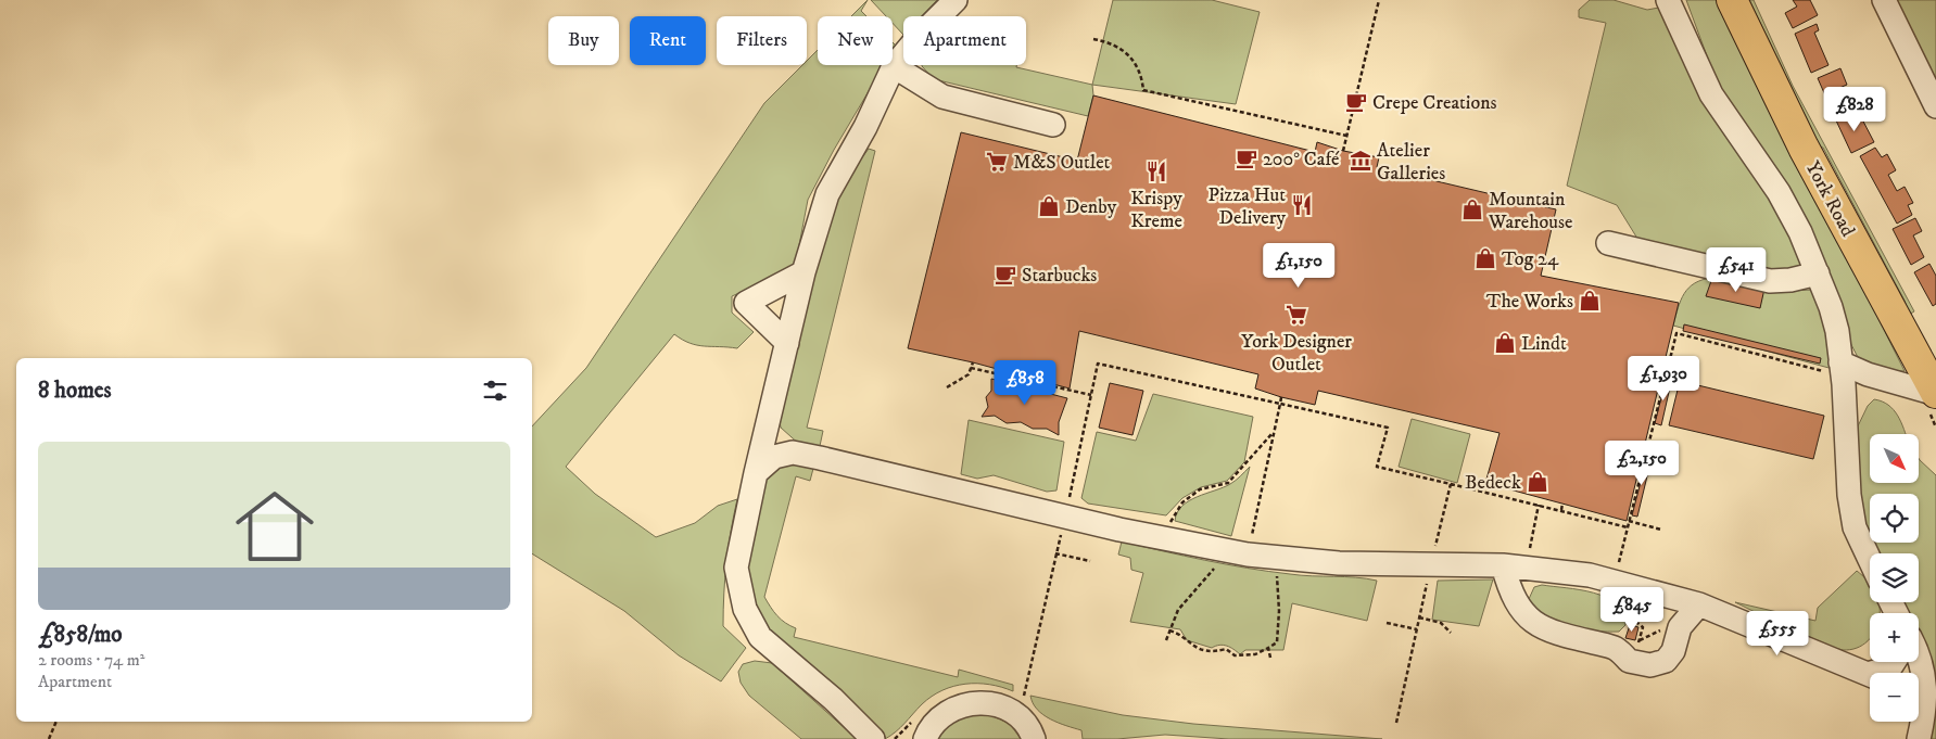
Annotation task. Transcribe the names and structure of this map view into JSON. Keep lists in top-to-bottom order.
{
  "streets": {
    "main road": ["York Road"]
  },
  "places": {
    "cafe": ["Crepe Creations", "200° Café", "Starbucks"],
    "museum": ["Atelier Galleries"],
    "supermarket": ["M&S Outlet", "York Designer Outlet"],
    "restaurant": ["Krispy Kreme", "Pizza Hut Delivery"],
    "shop": [
      "Denby",
      "Mountain Warehouse",
      "Tog 24",
      "The Works",
      "Lindt",
      "Bedeck"
    ]
  },
  "north": "bottom right",
  "page": {
    "chip": [
      "Buy",
      "Rent",
      "Filters",
      "New",
      "Apartment"
    ],
    "price": [
      "£828",
      "£1,150",
      "£541",
      "£1,930",
      "£858",
      "£2,150",
      "£845",
      "£555"
    ],
    "heading": "8 homes",
    "list": [
      {
        "name": "£858/mo",
        "note": "2 rooms · 74 m² · Apartment"
      }
    ],
    "map_buttons": ["+", "−"]
  }
}
